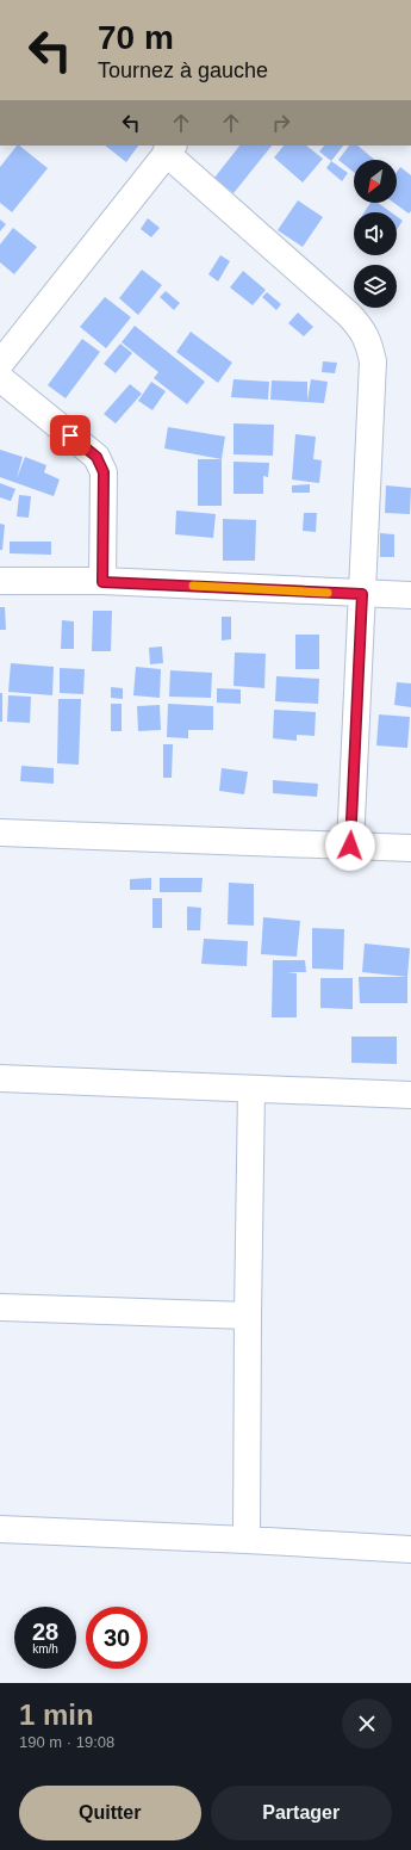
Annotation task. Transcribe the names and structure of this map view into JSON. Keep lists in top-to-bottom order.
{
  "north": "bottom left",
  "page": {
    "turn": ["70 m", "Tournez à gauche"],
    "speed": "28 km/h",
    "limit": "30",
    "heading": ["1 min", "190 m · 19:08"],
    "buttons": ["Quitter", "Partager"]
  }
}
